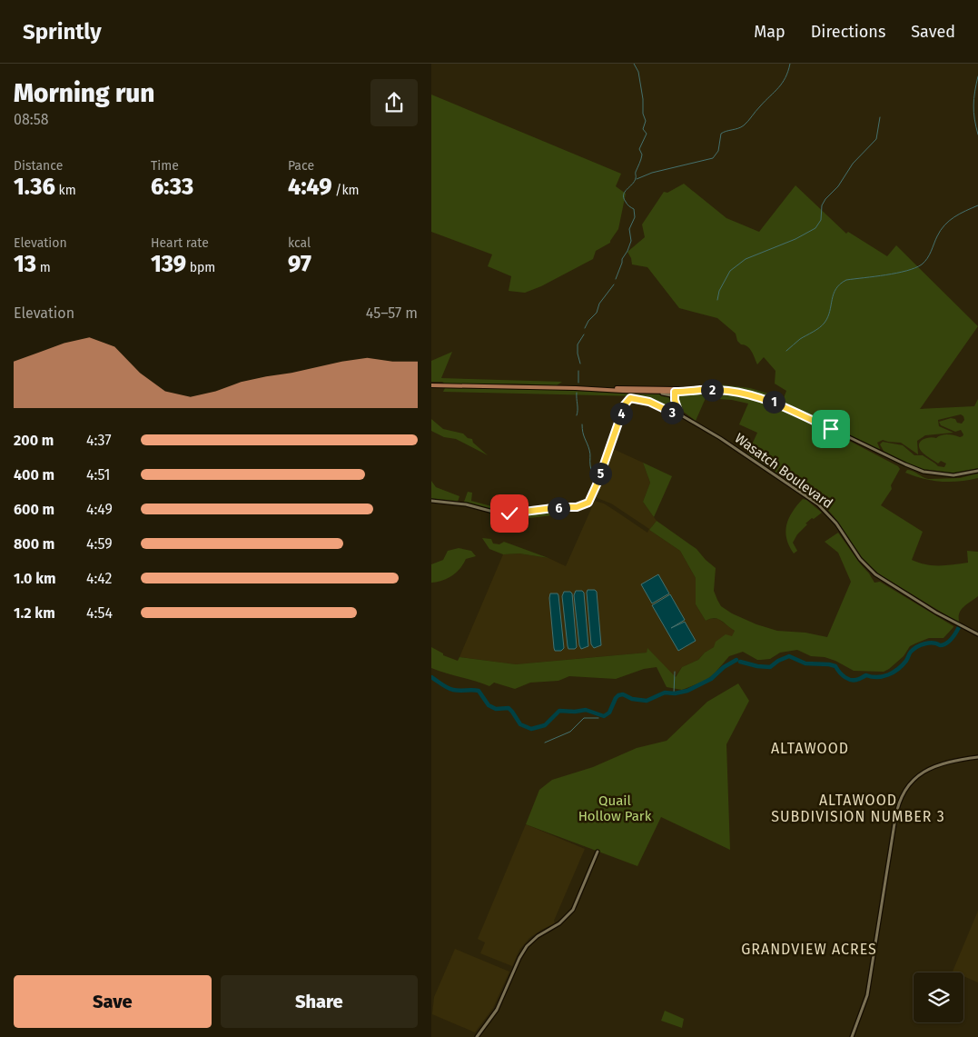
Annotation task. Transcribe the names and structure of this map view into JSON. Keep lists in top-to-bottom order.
{
  "streets": {
    "main road": ["Wasatch Boulevard"]
  },
  "districts": ["ALTAWOOD", "ALTAWOOD SUBDIVISION NUMBER 3", "GRANDVIEW ACRES"],
  "parks": ["Quail Hollow Park"],
  "page": {
    "header": "Sprintly",
    "nav": ["Map", "Directions", "Saved"],
    "heading": ["Morning run", "08:58"],
    "stats": [
      ["Distance", "1.36 km"],
      ["Time", "6:33"],
      ["Pace", "4:49 /km"],
      ["Elevation", "13 m"],
      ["Heart rate", "139 bpm"],
      ["kcal", "97"]
    ],
    "chart": ["Elevation", "45–57 m"],
    "pins": [
      "2",
      "1",
      "3",
      "4",
      "5",
      "6"
    ],
    "list": [
      {
        "name": "200 m",
        "note": "4:37"
      },
      {
        "name": "400 m",
        "note": "4:51"
      },
      {
        "name": "600 m",
        "note": "4:49"
      },
      {
        "name": "800 m",
        "note": "4:59"
      },
      {
        "name": "1.0 km",
        "note": "4:42"
      },
      {
        "name": "1.2 km",
        "note": "4:54"
      }
    ],
    "buttons": ["Save", "Share"]
  }
}
